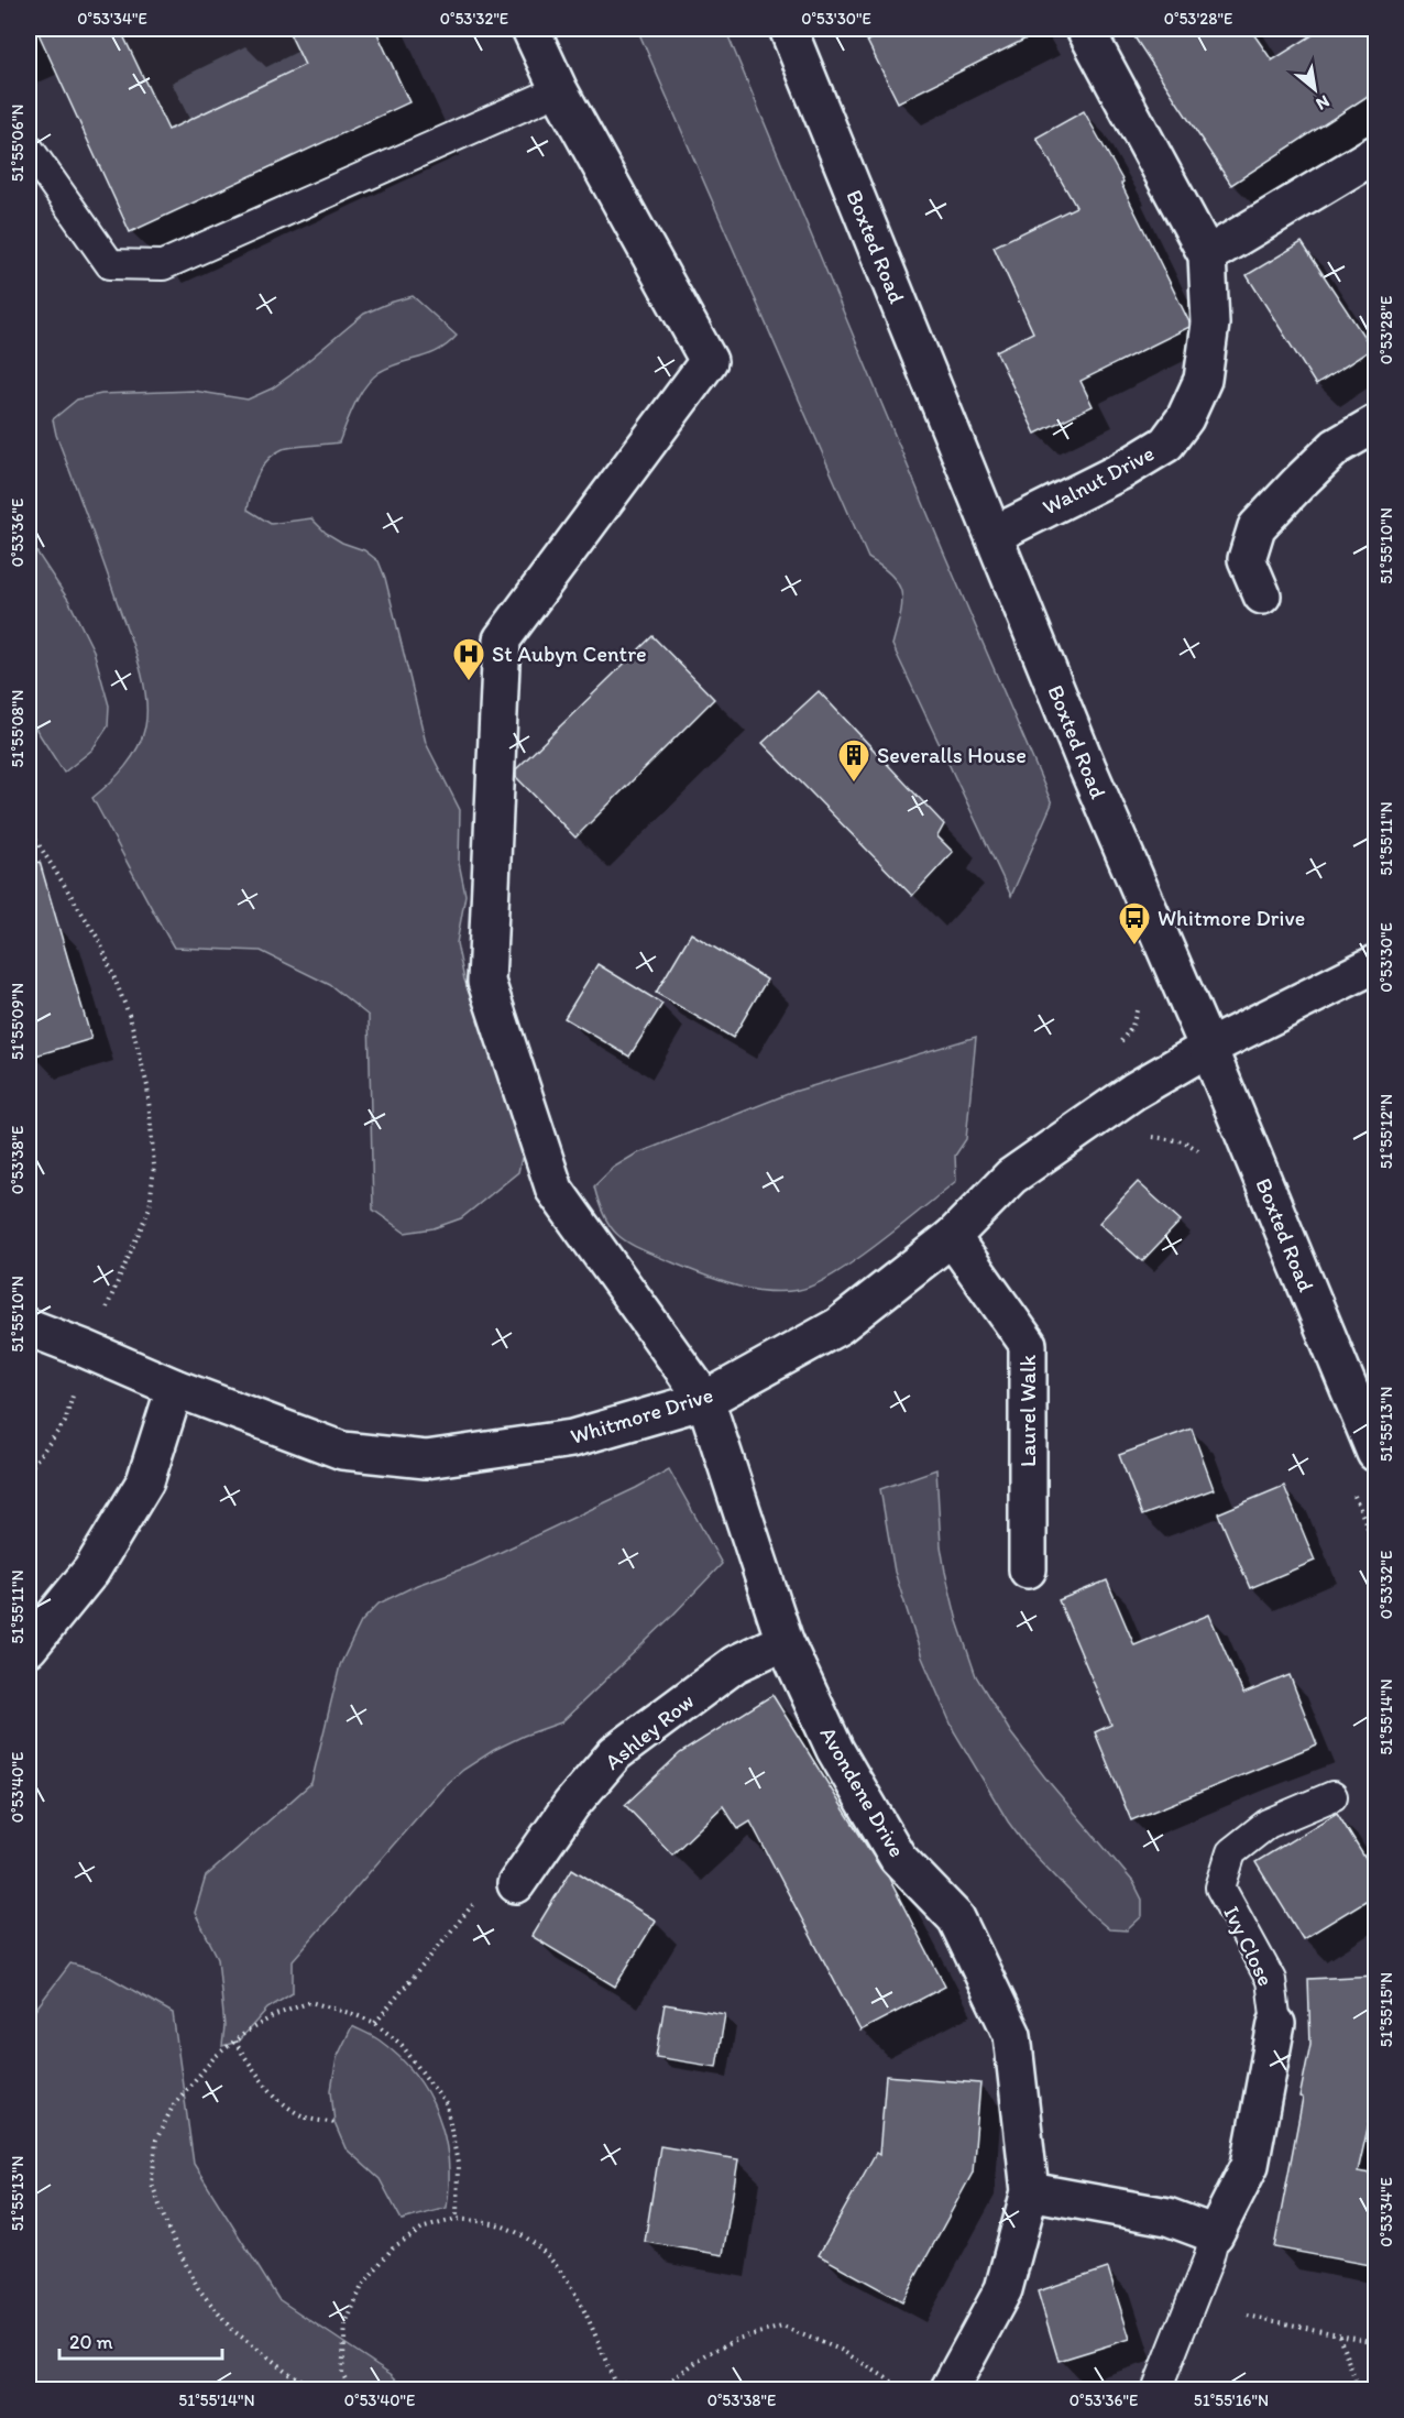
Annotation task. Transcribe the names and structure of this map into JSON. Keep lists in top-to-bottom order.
{
  "streets": {
    "street": [
      "Boxted Road",
      "Walnut Drive",
      "Laurel Walk",
      "Whitmore Drive",
      "Ashley Row",
      "Avondene Drive",
      "Ivy Close"
    ]
  },
  "crossings": [
    ["Boxted Road", "Walnut Drive"],
    ["Boxted Road", "Whitmore Drive"],
    ["Laurel Walk", "Whitmore Drive"],
    ["Whitmore Drive", "Avondene Drive"],
    ["Ashley Row", "Avondene Drive"]
  ],
  "places": {
    "hospital": ["St Aubyn Centre"],
    "building": ["Severalls House"],
    "bus stop": ["Whitmore Drive"]
  },
  "scale_bar": "20 m",
  "north": "bottom right",
  "coordinates": [
    "0°53'34\"E",
    "0°53'32\"E",
    "0°53'30\"E",
    "0°53'28\"E",
    "51°55'06\"N",
    "0°53'36\"E",
    "51°55'10\"N",
    "51°55'08\"N",
    "51°55'11\"N",
    "51°55'09\"N",
    "51°55'12\"N",
    "0°53'38\"E",
    "51°55'13\"N",
    "51°55'14\"N",
    "0°53'40\"E",
    "51°55'15\"N",
    "51°55'16\"N"
  ]
}
